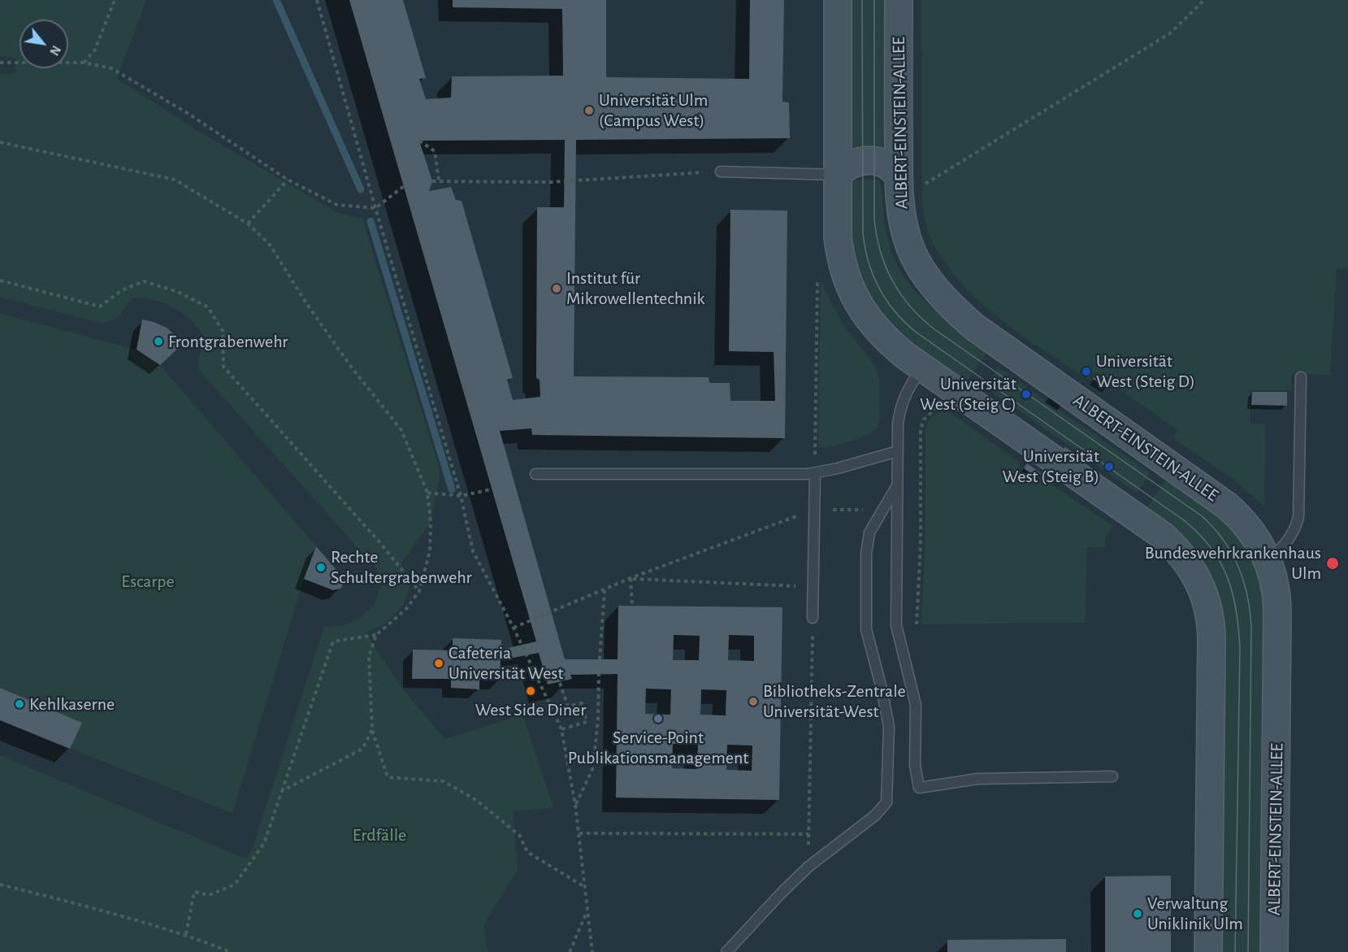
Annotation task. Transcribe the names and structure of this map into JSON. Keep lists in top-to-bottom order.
{
  "streets": {
    "street": ["ALBERT-EINSTEIN-ALLEE"]
  },
  "parks": ["Escarpe", "Erdfälle"],
  "places": [
    "Universität Ulm (Campus West)",
    "Institut für Mikrowellentechnik",
    "Frontgrabenwehr",
    "Universität West (Steig D)",
    "Universität West (Steig C)",
    "Universität West (Steig B)",
    "Bundeswehrkrankenhaus Ulm",
    "Rechte Schultergrabenwehr",
    "Cafeteria Universität West",
    "West Side Diner",
    "Bibliotheks-Zentrale Universität-West",
    "Kehlkaserne",
    "Service-Point Publikationsmanagement",
    "Verwaltung Uniklinik Ulm"
  ],
  "north": "bottom right"
}
